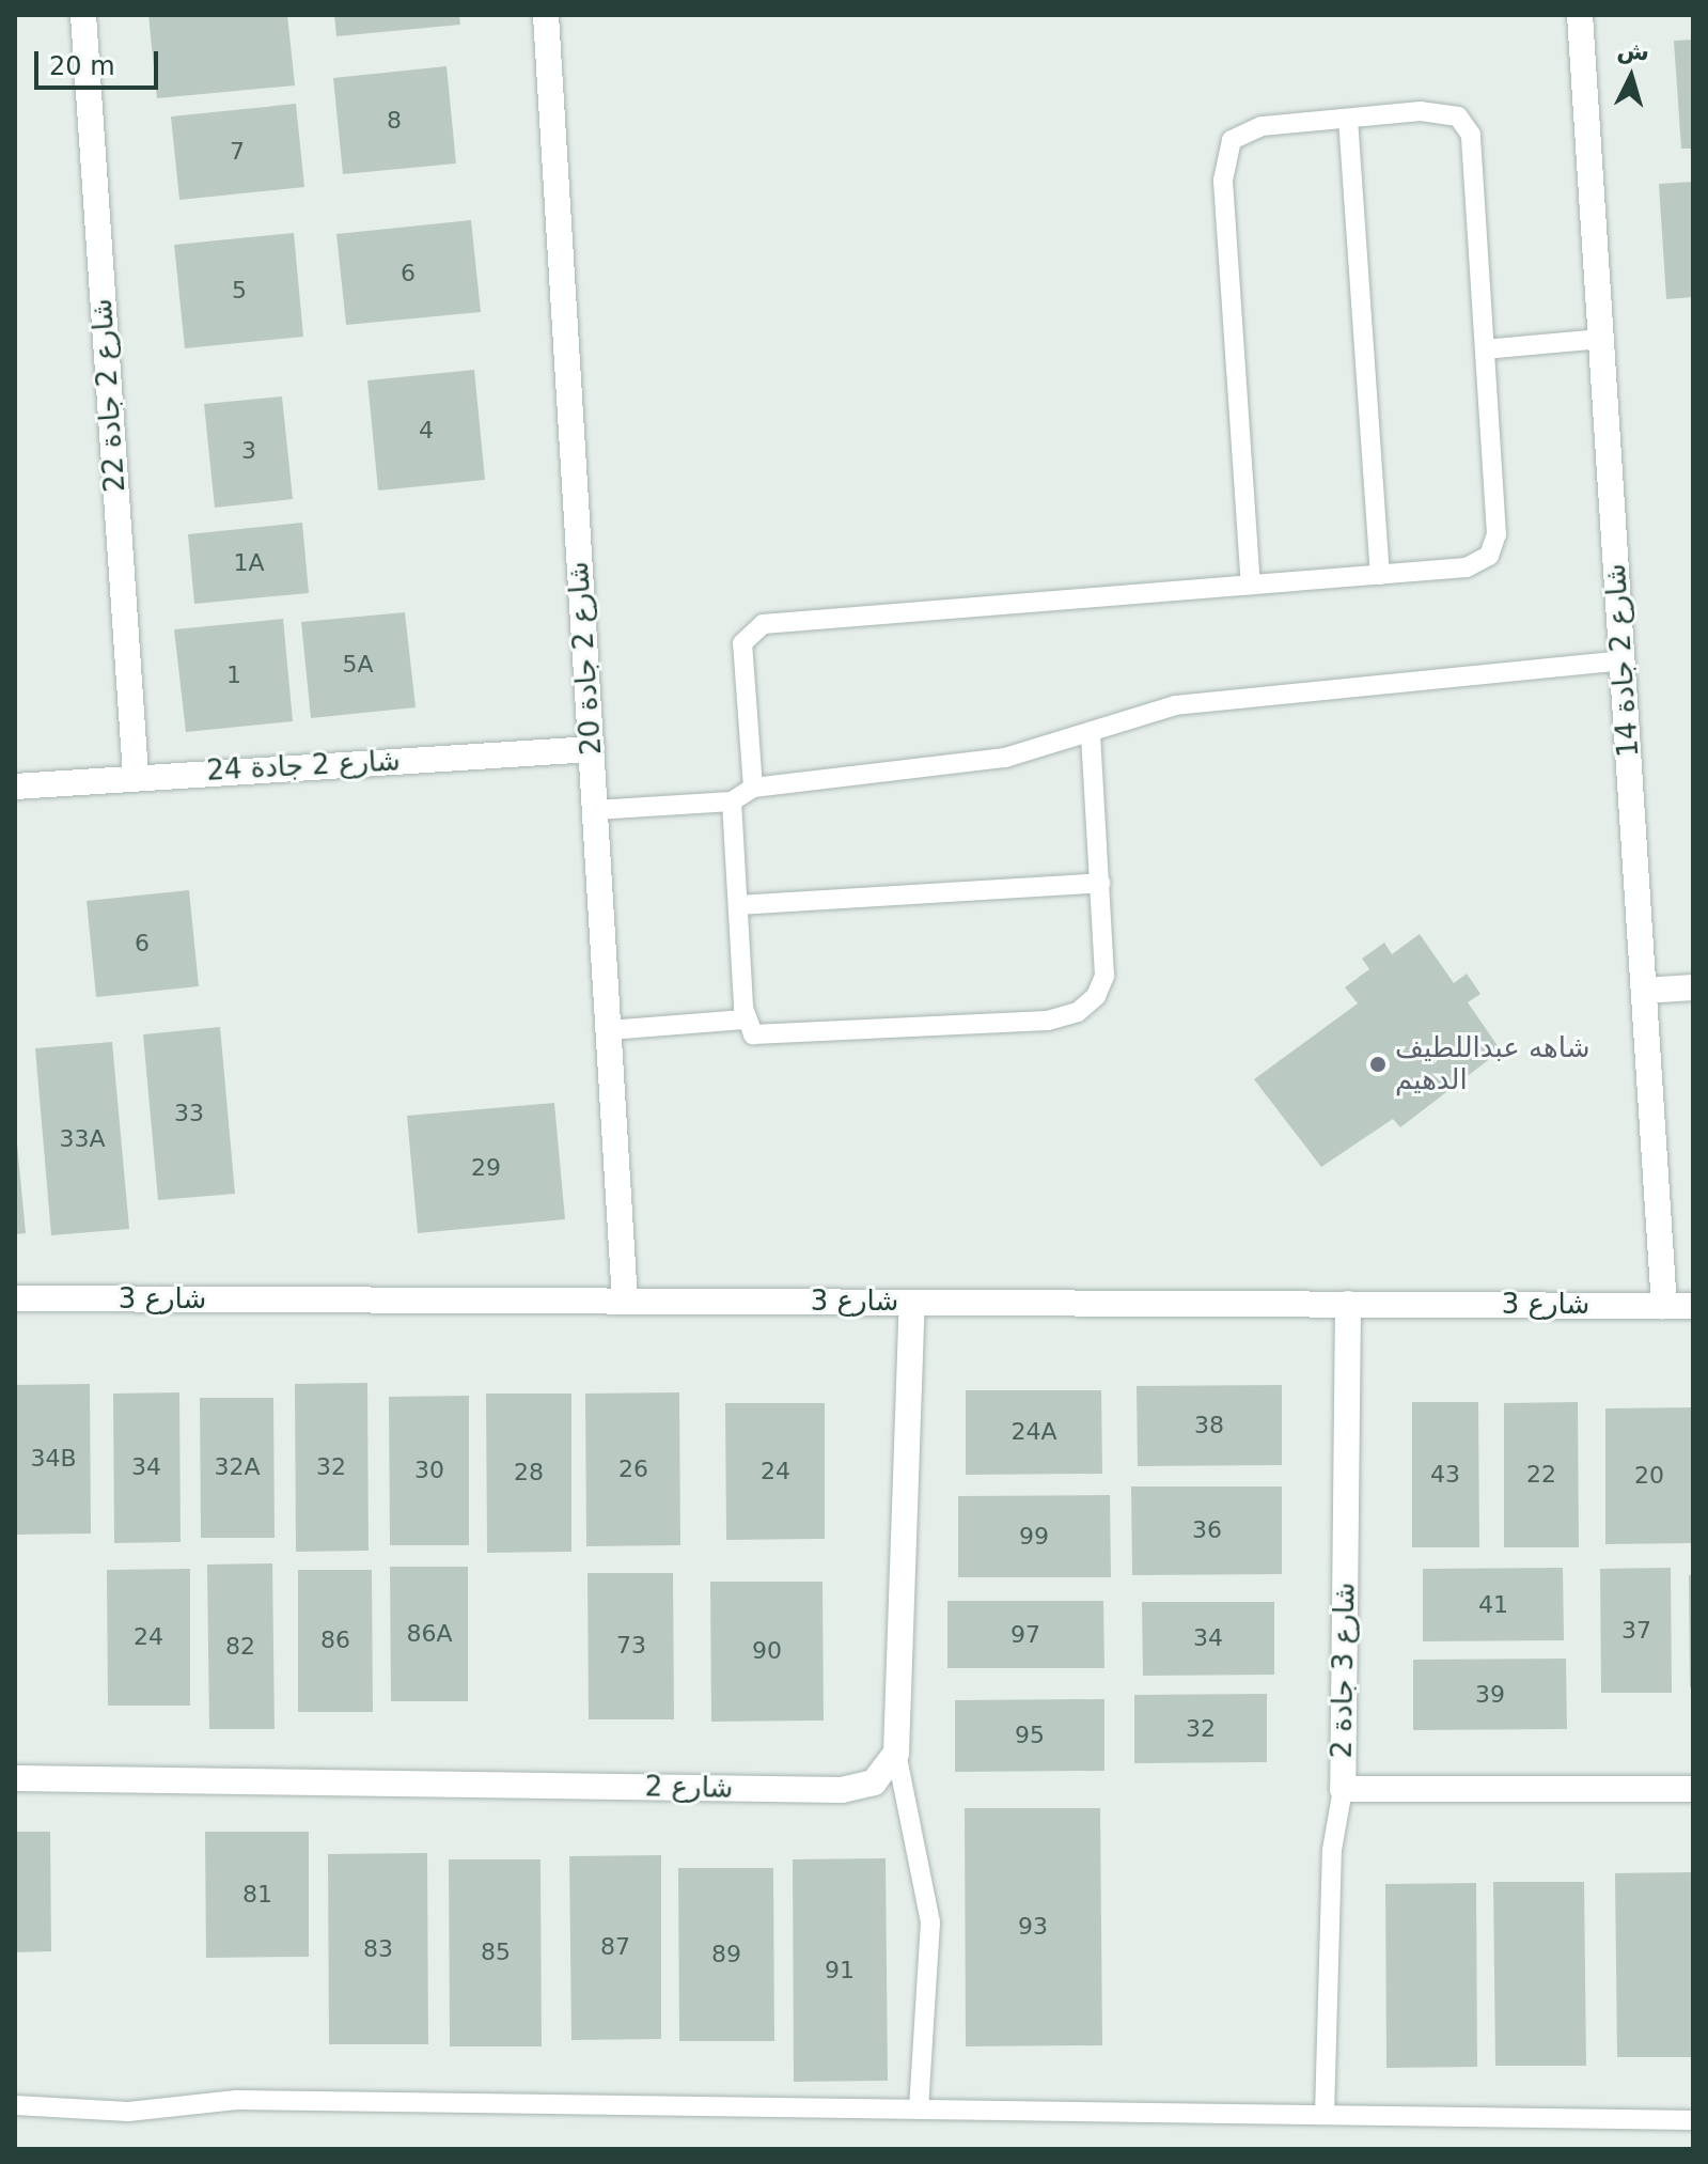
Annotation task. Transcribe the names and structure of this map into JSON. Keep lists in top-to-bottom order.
{
  "streets": {
    "street": [
      "شارع 2 جادة 22",
      "شارع 2 جادة 20",
      "شارع 2 جادة 14",
      "شارع 2 جادة 24",
      "شارع 3",
      "شارع 3 جادة 2",
      "شارع 2"
    ]
  },
  "crossings": [
    ["شارع 2 جادة 22", "شارع 2 جادة 24"],
    ["شارع 2 جادة 20", "شارع 2 جادة 24"],
    ["شارع 2 جادة 20", "شارع 3"],
    ["شارع 2 جادة 14", "شارع 3"],
    ["شارع 3", "شارع 3 جادة 2"]
  ],
  "places": ["شاهه عبداللطيف الدهيم"],
  "house_numbers": [
    "8",
    "7",
    "6",
    "5",
    "4",
    "3",
    "1A",
    "5A",
    "1",
    "6",
    "33",
    "33A",
    "29",
    "38",
    "24A",
    "34B",
    "34",
    "32A",
    "32",
    "26",
    "30",
    "24",
    "28",
    "43",
    "22",
    "20",
    "36",
    "99",
    "41",
    "37",
    "86A",
    "97",
    "24",
    "34",
    "86",
    "73",
    "82",
    "90",
    "39",
    "32",
    "95",
    "81",
    "93",
    "87",
    "83",
    "85",
    "89",
    "91"
  ],
  "scale_bar": "20 m",
  "north": "top"
}
